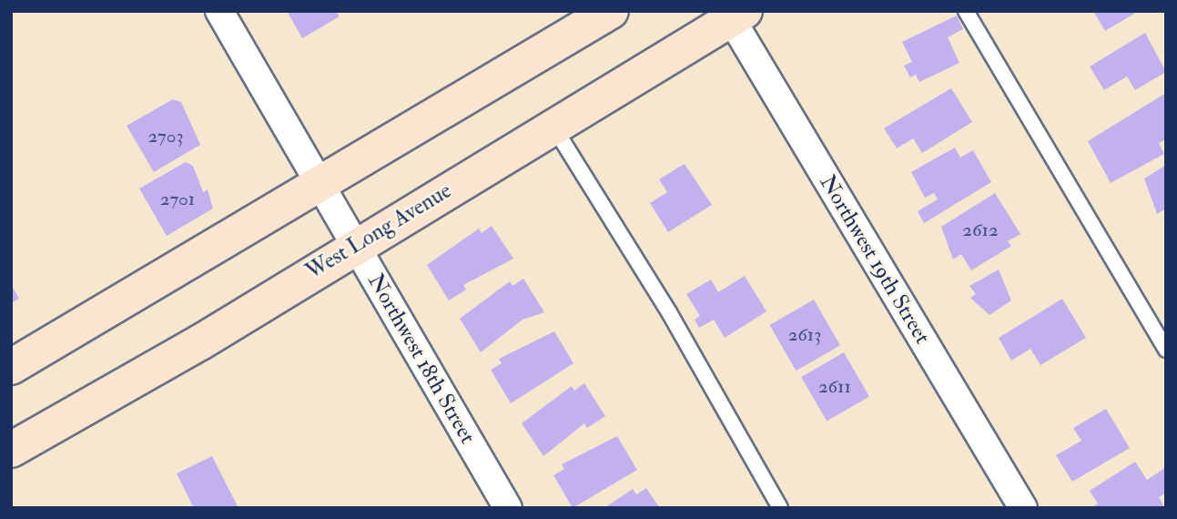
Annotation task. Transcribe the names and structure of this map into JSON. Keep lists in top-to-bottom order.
{
  "streets": {
    "main road": ["West Long Avenue"],
    "street": ["Northwest 19th Street", "Northwest 18th Street"]
  },
  "crossings": [
    ["West Long Avenue", "Northwest 19th Street"],
    ["West Long Avenue", "Northwest 18th Street"]
  ],
  "house_numbers": [
    "2703",
    "2701",
    "2612",
    "2613",
    "2611"
  ]
}
